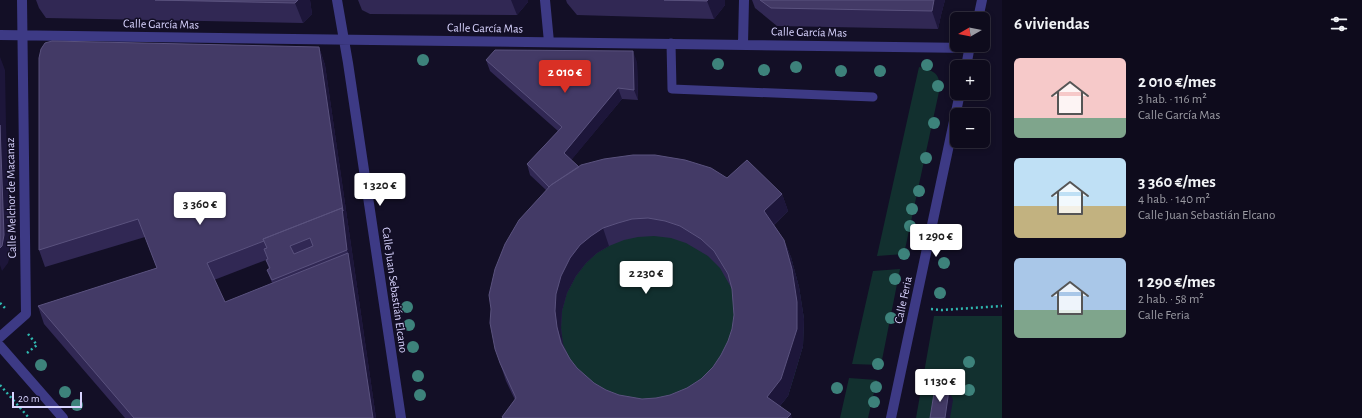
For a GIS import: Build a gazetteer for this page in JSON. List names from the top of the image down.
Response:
{
  "streets": {
    "street": [
      "Calle García Mas",
      "Calle Melchor de Macanaz",
      "Calle Juan Sebastián Elcano",
      "Calle Feria"
    ]
  },
  "crossings": [
    ["Calle García Mas", "Calle Melchor de Macanaz"],
    ["Calle García Mas", "Calle Juan Sebastián Elcano"]
  ],
  "scale_bar": "20 m",
  "north": "left",
  "page": {
    "heading": "6 viviendas",
    "map_buttons": ["+", "−"],
    "list": [
      {
        "name": "2 010 €/mes",
        "note": "3 hab. · 116 m² · Calle García Mas"
      },
      {
        "name": "3 360 €/mes",
        "note": "4 hab. · 140 m² · Calle Juan Sebastián Elcano"
      },
      {
        "name": "1 290 €/mes",
        "note": "2 hab. · 58 m² · Calle Feria"
      }
    ],
    "price": [
      "2 010 €",
      "1 320 €",
      "3 360 €",
      "1 290 €",
      "2 230 €",
      "1 130 €"
    ],
    "scale": "20 m"
  }
}
